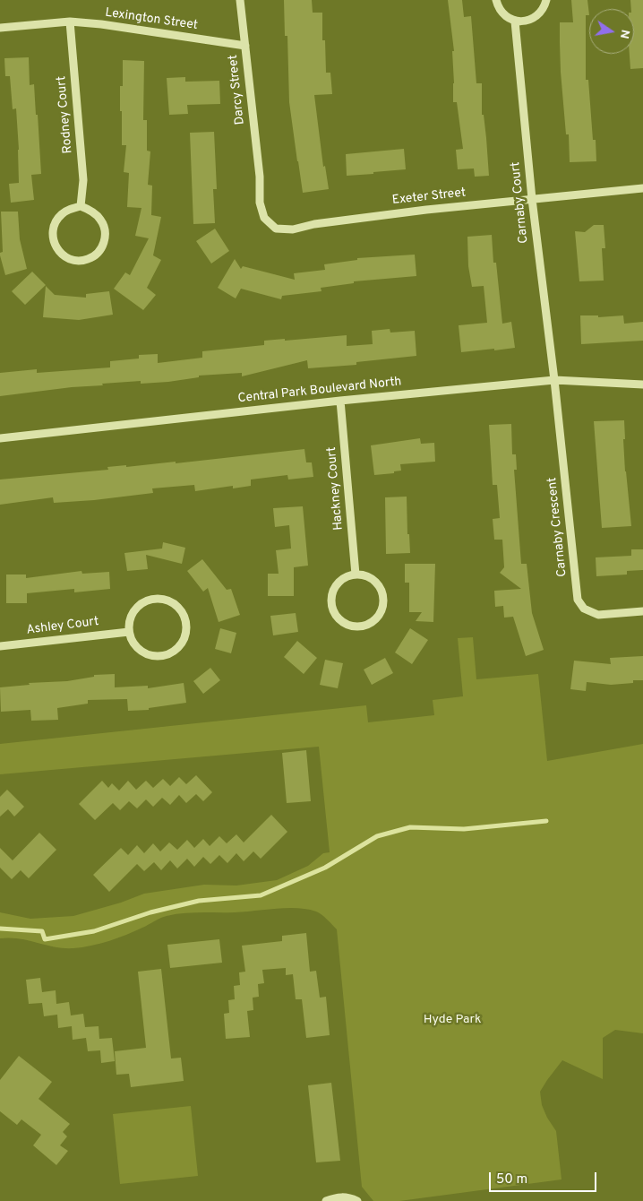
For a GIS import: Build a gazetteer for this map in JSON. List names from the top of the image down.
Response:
{
  "streets": {
    "street": [
      "Lexington Street",
      "Darcy Street",
      "Rodney Court",
      "Exeter Street",
      "Carnaby Court",
      "Central Park Boulevard North",
      "Hackney Court",
      "Carnaby Crescent",
      "Ashley Court"
    ]
  },
  "crossings": [
    ["Lexington Street", "Darcy Street"],
    ["Lexington Street", "Rodney Court"],
    ["Darcy Street", "Exeter Street"],
    ["Exeter Street", "Carnaby Court"],
    ["Carnaby Court", "Central Park Boulevard North"],
    ["Carnaby Court", "Carnaby Crescent"],
    ["Central Park Boulevard North", "Hackney Court"],
    ["Central Park Boulevard North", "Carnaby Crescent"]
  ],
  "parks": ["Hyde Park"],
  "scale_bar": "50 m",
  "north": "right"
}
